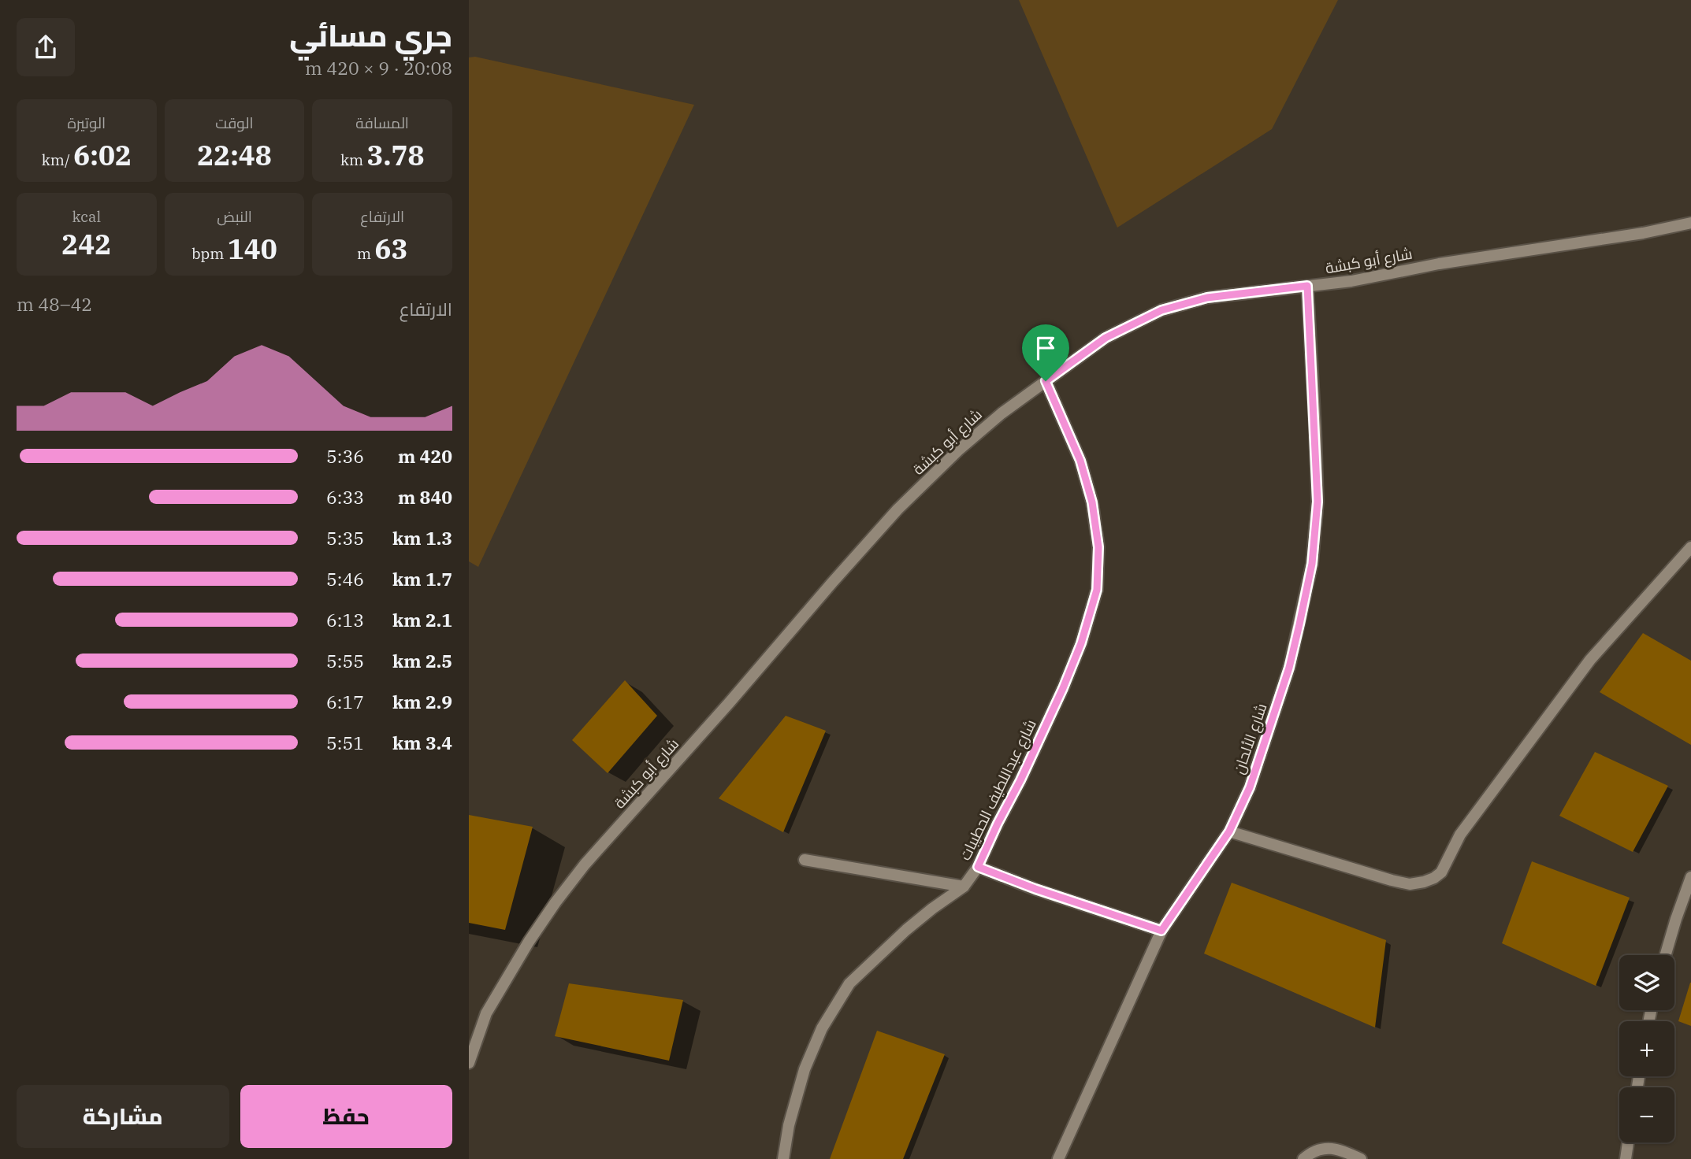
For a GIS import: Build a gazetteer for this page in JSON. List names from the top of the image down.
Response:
{
  "streets": {
    "street": ["شارع أبو كبشة", "شارع الألحان", "شارع عبداللطيف الحطيبات"]
  },
  "crossings": [
    ["شارع أبو كبشة", "شارع الألحان"],
    ["شارع أبو كبشة", "شارع عبداللطيف الحطيبات"]
  ],
  "page": {
    "heading": ["جري مسائي", "20:08 · 9 × 420 m"],
    "stats": [
      ["المسافة", "3.78 km"],
      ["الوقت", "22:48"],
      ["الوتيرة", "6:02 /km"],
      ["الارتفاع", "63 m"],
      ["النبض", "140 bpm"],
      ["kcal", "242"]
    ],
    "chart": ["الارتفاع", "42–48 m"],
    "list": [
      {
        "name": "420 m",
        "note": "5:36"
      },
      {
        "name": "840 m",
        "note": "6:33"
      },
      {
        "name": "1.3 km",
        "note": "5:35"
      },
      {
        "name": "1.7 km",
        "note": "5:46"
      },
      {
        "name": "2.1 km",
        "note": "6:13"
      },
      {
        "name": "2.5 km",
        "note": "5:55"
      },
      {
        "name": "2.9 km",
        "note": "6:17"
      },
      {
        "name": "3.4 km",
        "note": "5:51"
      }
    ],
    "map_buttons": ["+", "−"],
    "buttons": ["حفظ", "مشاركة"]
  }
}
